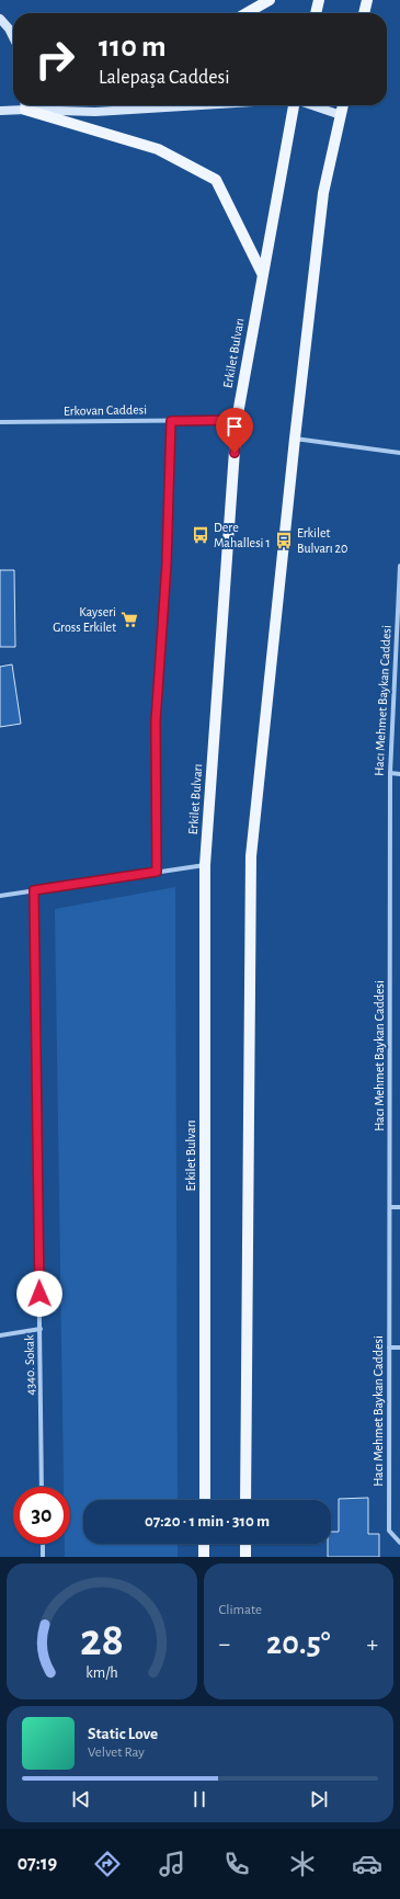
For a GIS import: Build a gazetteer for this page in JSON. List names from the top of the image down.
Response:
{
  "streets": {
    "main road": ["Erkilet Bulvarı"],
    "street": ["Erkovan Caddesi", "Hacı Mehmet Baykan Caddesi", "4340. Sokak"]
  },
  "crossings": [
    ["Erkilet Bulvarı", "Erkovan Caddesi"]
  ],
  "places": {
    "bus stop": ["Dere Mahallesi 1", "Erkilet Bulvarı 20"],
    "supermarket": ["Kayseri Gross Erkilet"]
  },
  "page": {
    "turn": ["110 m", "Lalepaşa Caddesi"],
    "limit": "30",
    "trip": "07:20 · 1 min · 310 m",
    "tile": "Climate",
    "heat": ["−", "20.5°", "+"],
    "song": ["Static Love", "Velvet Ray"],
    "tabs": "07:19",
    "gauge": ["28", "km/h"]
  }
}
